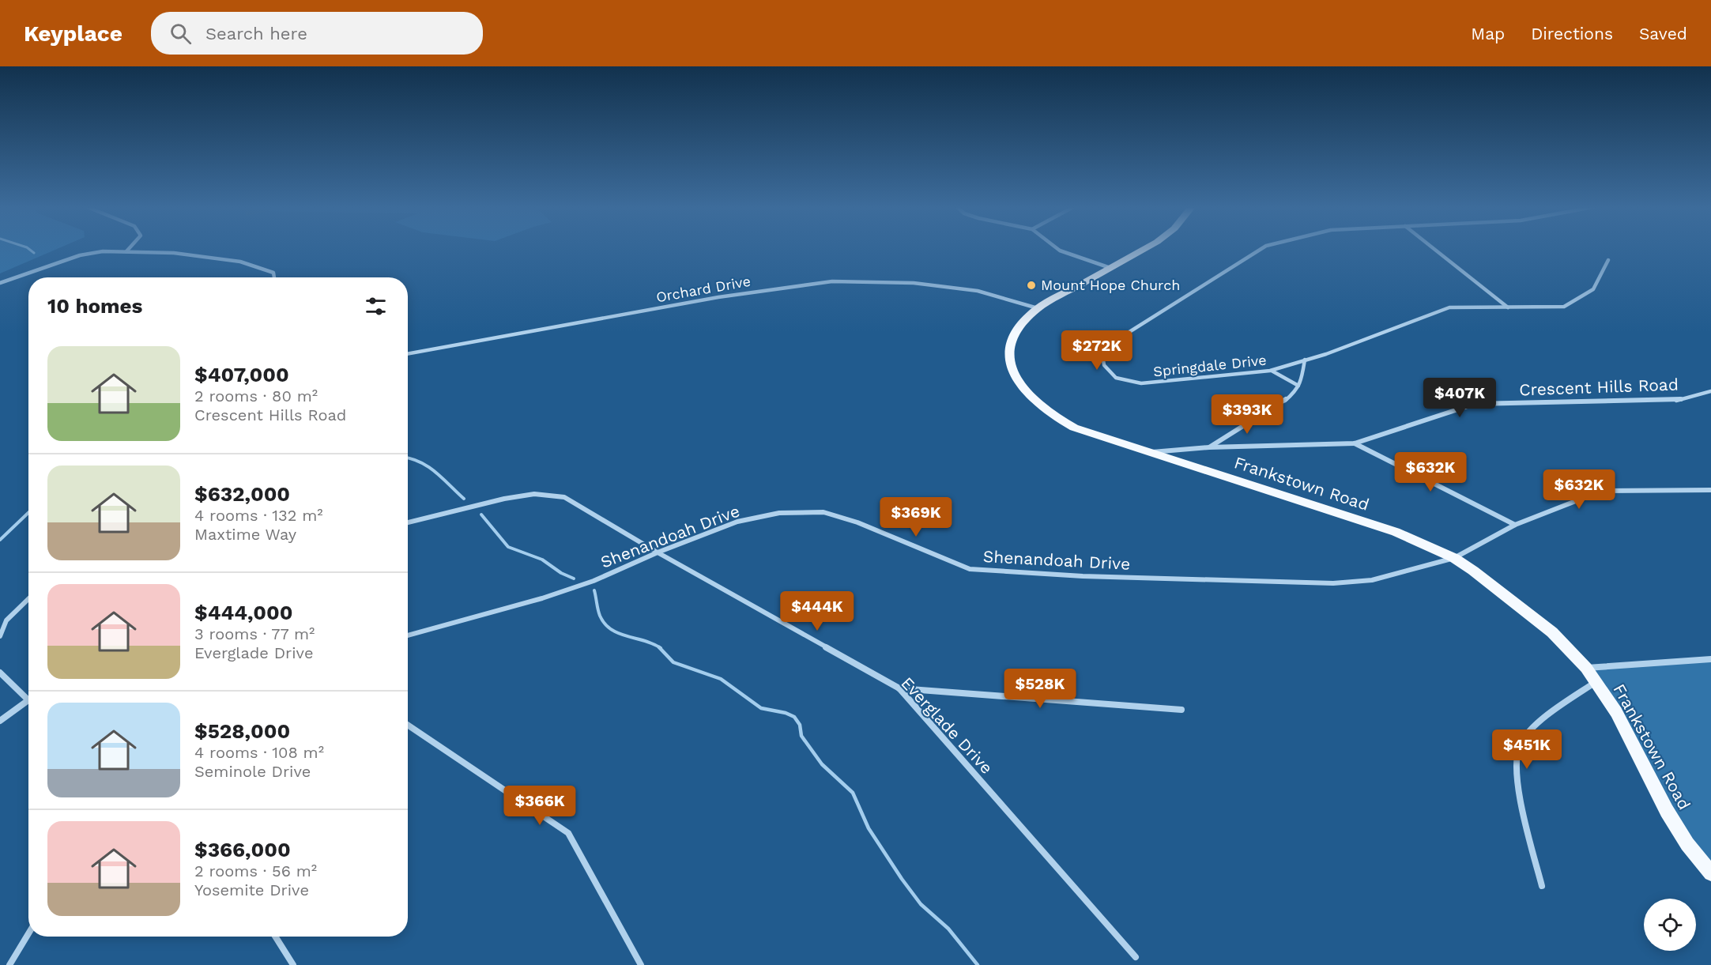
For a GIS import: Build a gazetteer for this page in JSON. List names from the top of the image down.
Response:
{
  "streets": {
    "main road": ["Frankstown Road"],
    "street": [
      "Orchard Drive",
      "Springdale Drive",
      "Crescent Hills Road",
      "Shenandoah Drive",
      "Everglade Drive"
    ]
  },
  "crossings": [
    ["Orchard Drive", "Frankstown Road"],
    ["Crescent Hills Road", "Frankstown Road"],
    ["Frankstown Road", "Shenandoah Drive"],
    ["Shenandoah Drive", "Everglade Drive"]
  ],
  "places": ["Mount Hope Church"],
  "page": {
    "header": "Keyplace",
    "search": "Search here",
    "nav": ["Map", "Directions", "Saved"],
    "heading": "10 homes",
    "price": [
      "$272K",
      "$407K",
      "$393K",
      "$632K",
      "$632K",
      "$369K",
      "$444K",
      "$528K",
      "$451K",
      "$366K"
    ],
    "list": [
      {
        "name": "$407,000",
        "note": "2 rooms · 80 m² · Crescent Hills Road"
      },
      {
        "name": "$632,000",
        "note": "4 rooms · 132 m² · Maxtime Way"
      },
      {
        "name": "$444,000",
        "note": "3 rooms · 77 m² · Everglade Drive"
      },
      {
        "name": "$528,000",
        "note": "4 rooms · 108 m² · Seminole Drive"
      },
      {
        "name": "$366,000",
        "note": "2 rooms · 56 m² · Yosemite Drive"
      }
    ]
  }
}
